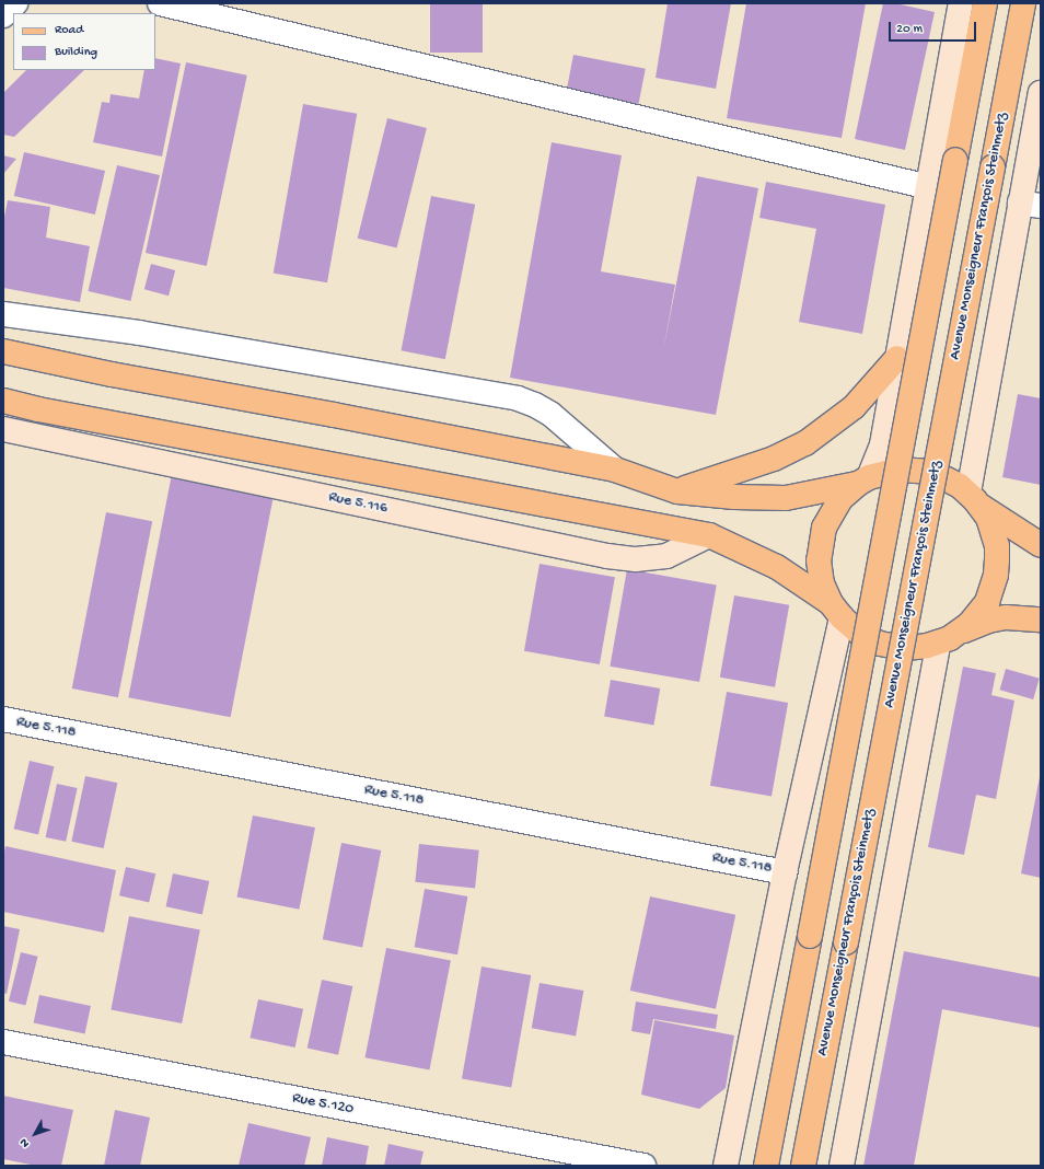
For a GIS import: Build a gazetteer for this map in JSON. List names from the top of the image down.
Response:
{
  "streets": {
    "main road": ["Avenue Monseigneur François Steinmetz", "Rue 5.116"],
    "street": ["Rue 5.118", "Rue 5.120"]
  },
  "legend": ["Road", "Building"],
  "scale_bar": "20 m",
  "north": "bottom left"
}
